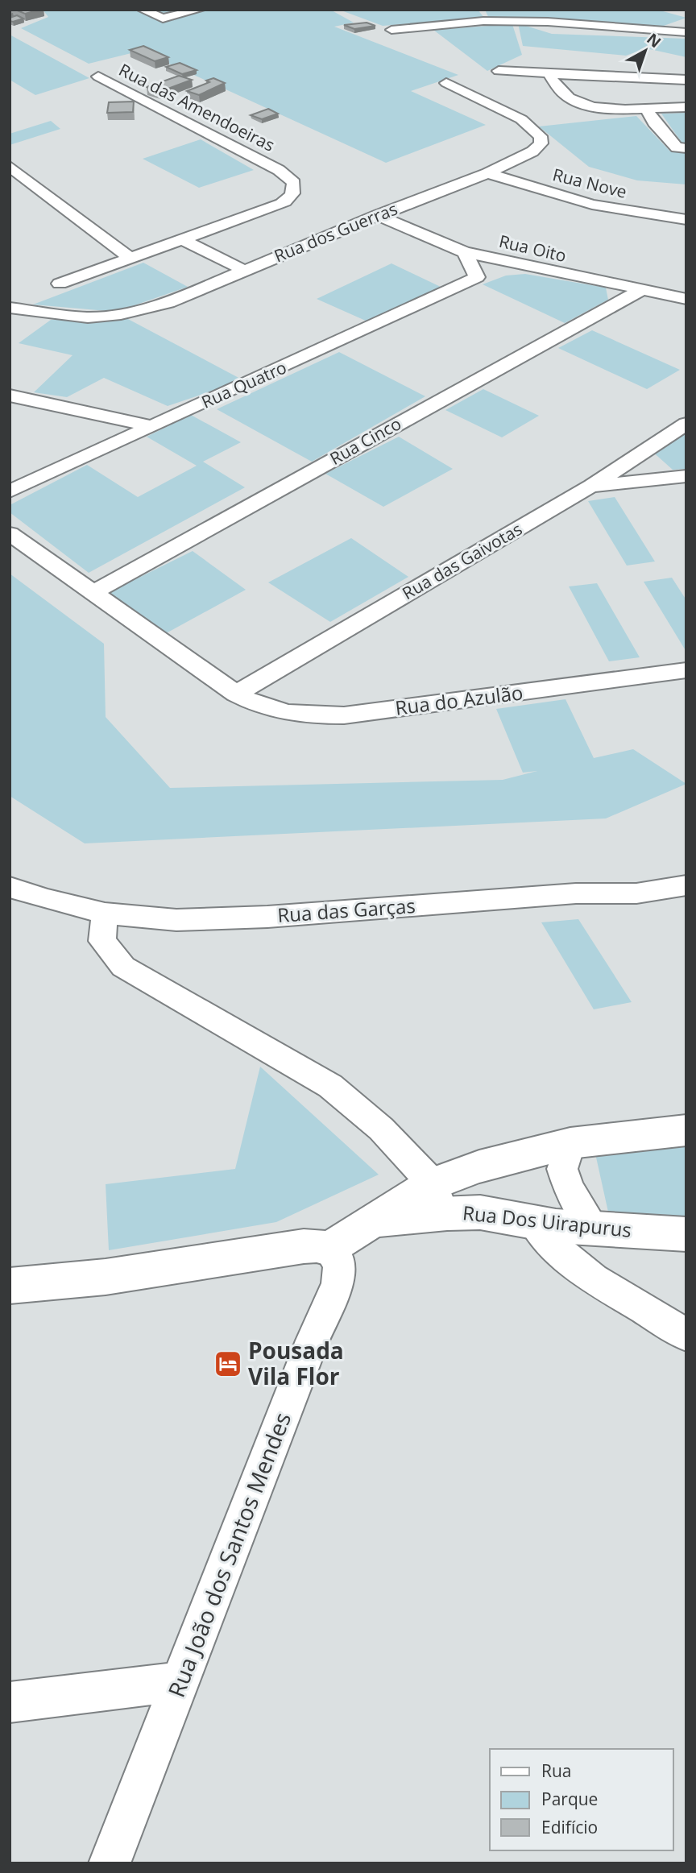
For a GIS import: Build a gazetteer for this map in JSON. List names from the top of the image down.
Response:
{
  "streets": {
    "main road": ["Rua Dos Uirapurus"],
    "street": [
      "Rua das Amendoeiras",
      "Rua Nove",
      "Rua dos Guerras",
      "Rua Oito",
      "Rua Quatro",
      "Rua Cinco",
      "Rua das Gaivotas",
      "Rua do Azulão",
      "Rua das Garças",
      "Rua João dos Santos Mendes"
    ]
  },
  "crossings": [
    ["Rua Nove", "Rua dos Guerras"],
    ["Rua dos Guerras", "Rua Oito"],
    ["Rua Oito", "Rua Quatro"],
    ["Rua Oito", "Rua Cinco"],
    ["Rua Cinco", "Rua do Azulão"],
    ["Rua das Gaivotas", "Rua do Azulão"],
    ["Rua Dos Uirapurus", "Rua João dos Santos Mendes"]
  ],
  "places": {
    "hotel": ["Pousada Vila Flor"]
  },
  "legend": ["Rua", "Parque", "Edifício"],
  "north": "top right"
}
